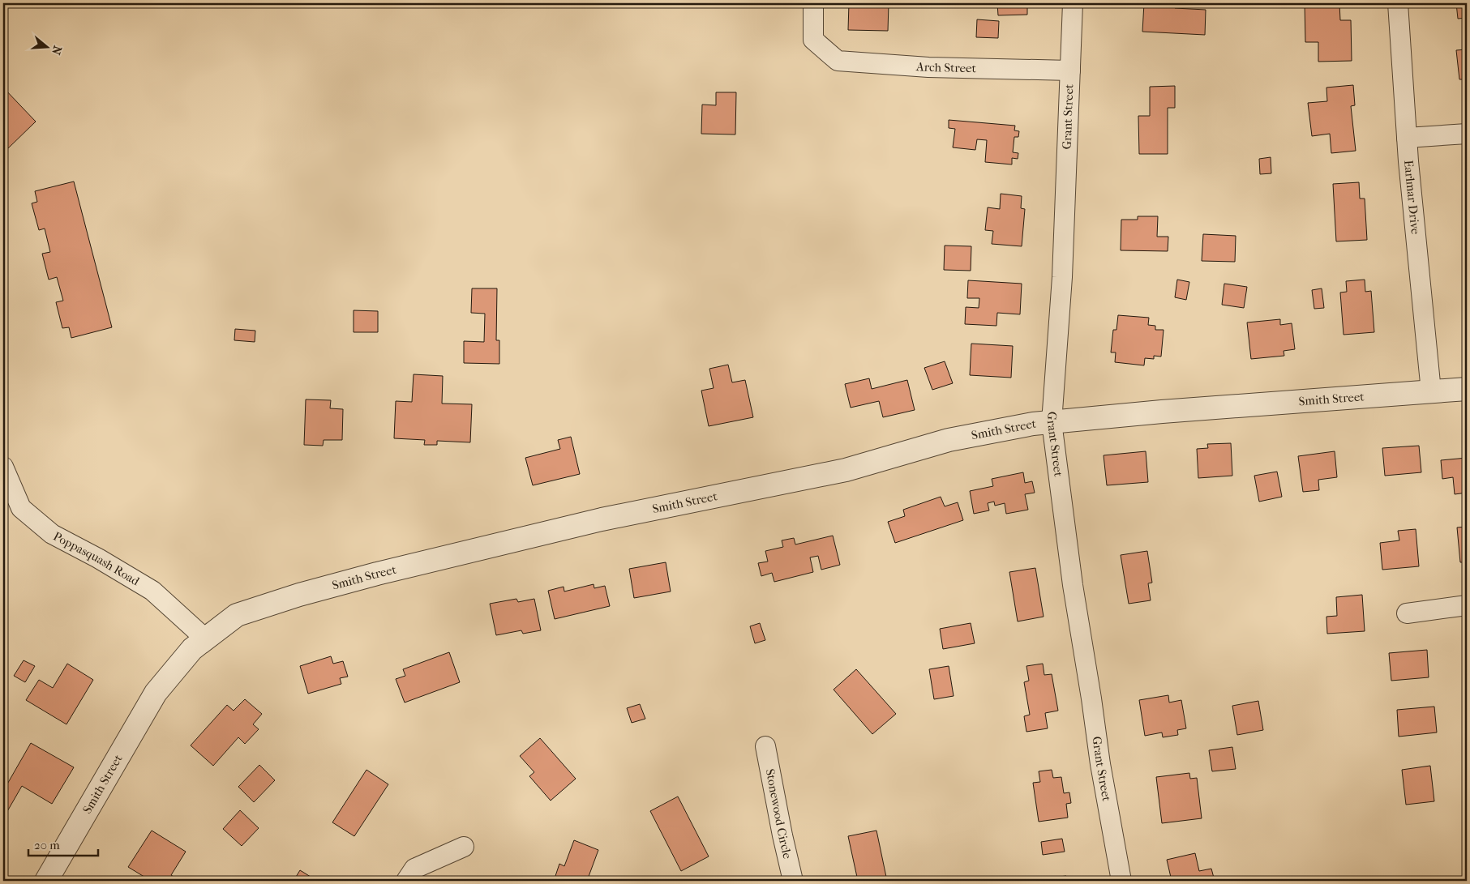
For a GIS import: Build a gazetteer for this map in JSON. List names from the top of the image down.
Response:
{
  "streets": {
    "street": [
      "Arch Street",
      "Grant Street",
      "Earlmar Drive",
      "Smith Street",
      "Poppasquash Road",
      "Stonewood Circle"
    ]
  },
  "crossings": [
    ["Arch Street", "Grant Street"],
    ["Grant Street", "Smith Street"],
    ["Earlmar Drive", "Smith Street"],
    ["Smith Street", "Poppasquash Road"]
  ],
  "scale_bar": "20 m",
  "north": "right"
}
